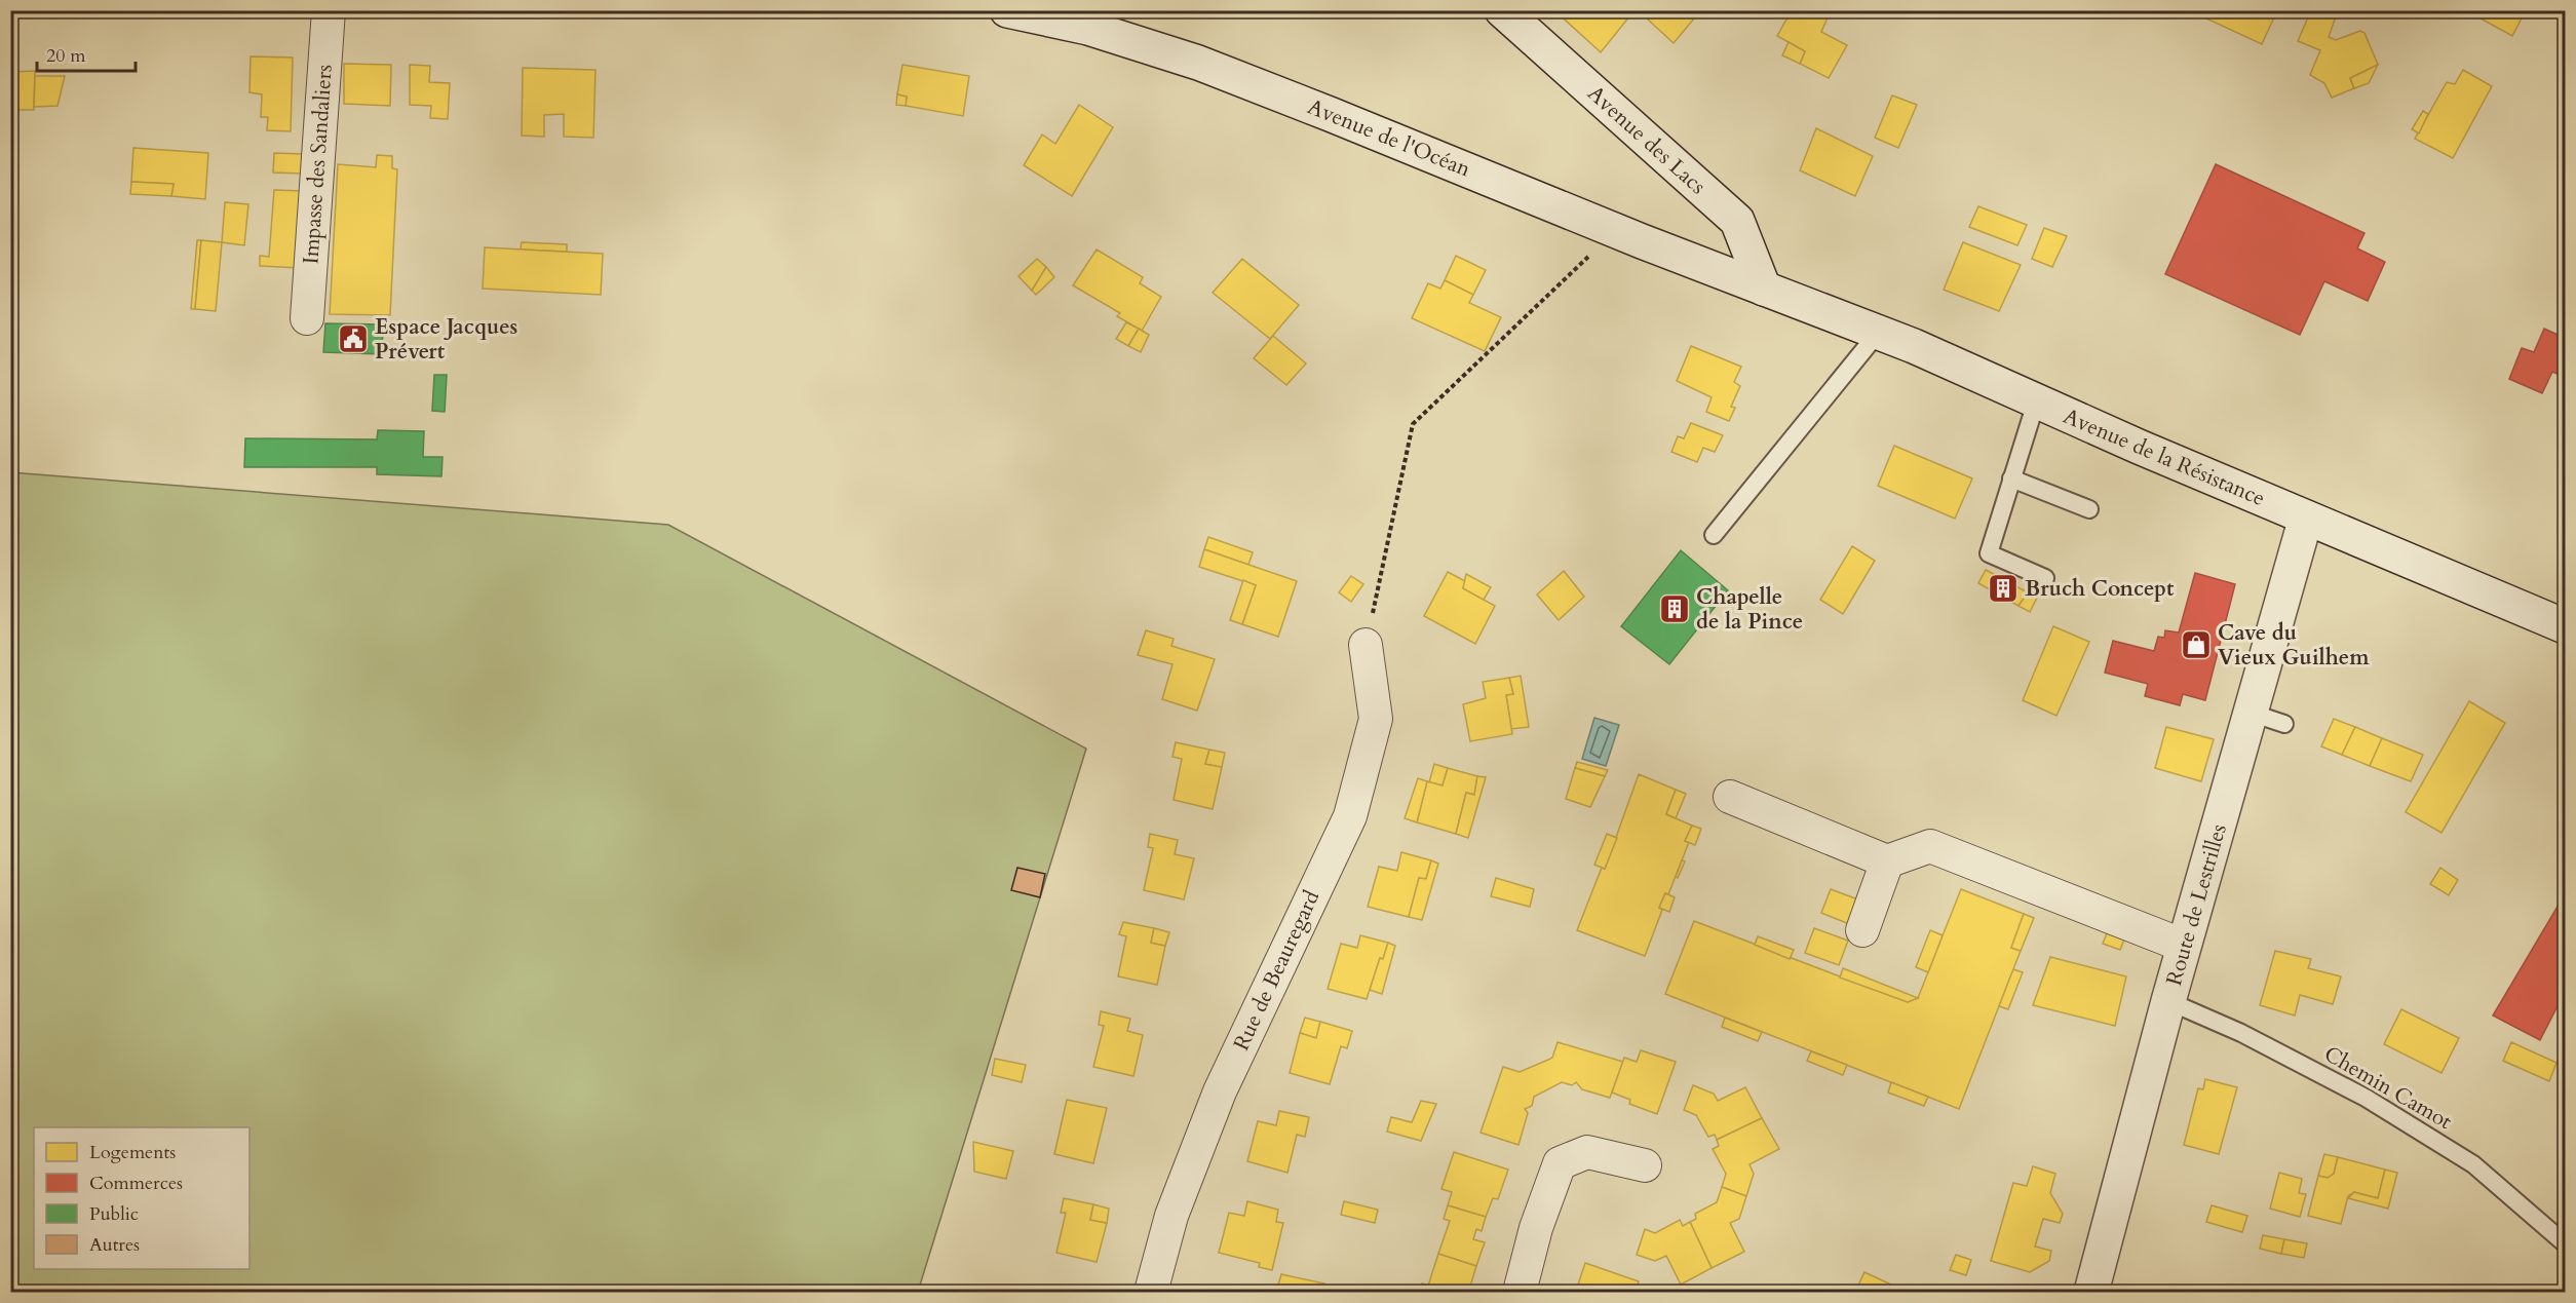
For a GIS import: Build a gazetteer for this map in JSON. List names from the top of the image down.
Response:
{
  "streets": {
    "main road": [
      "Avenue de l'Océan",
      "Avenue des Lacs",
      "Avenue de la Résistance",
      "Route de Lestrilles"
    ],
    "street": ["Impasse des Sandaliers", "Rue de Beauregard"],
    "lane": ["Chemin Camot"]
  },
  "crossings": [
    ["Avenue de l'Océan", "Avenue des Lacs"],
    ["Avenue de l'Océan", "Avenue de la Résistance"],
    ["Avenue des Lacs", "Avenue de la Résistance"],
    ["Avenue de la Résistance", "Route de Lestrilles"],
    ["Route de Lestrilles", "Chemin Camot"]
  ],
  "places": {
    "public building": ["Espace Jacques Prévert"],
    "building": ["Bruch Concept", "Chapelle de la Pince"],
    "shop": ["Cave du Vieux Guilhem"]
  },
  "legend": [
    "Logements",
    "Commerces",
    "Public",
    "Autres"
  ],
  "scale_bar": "20 m"
}
